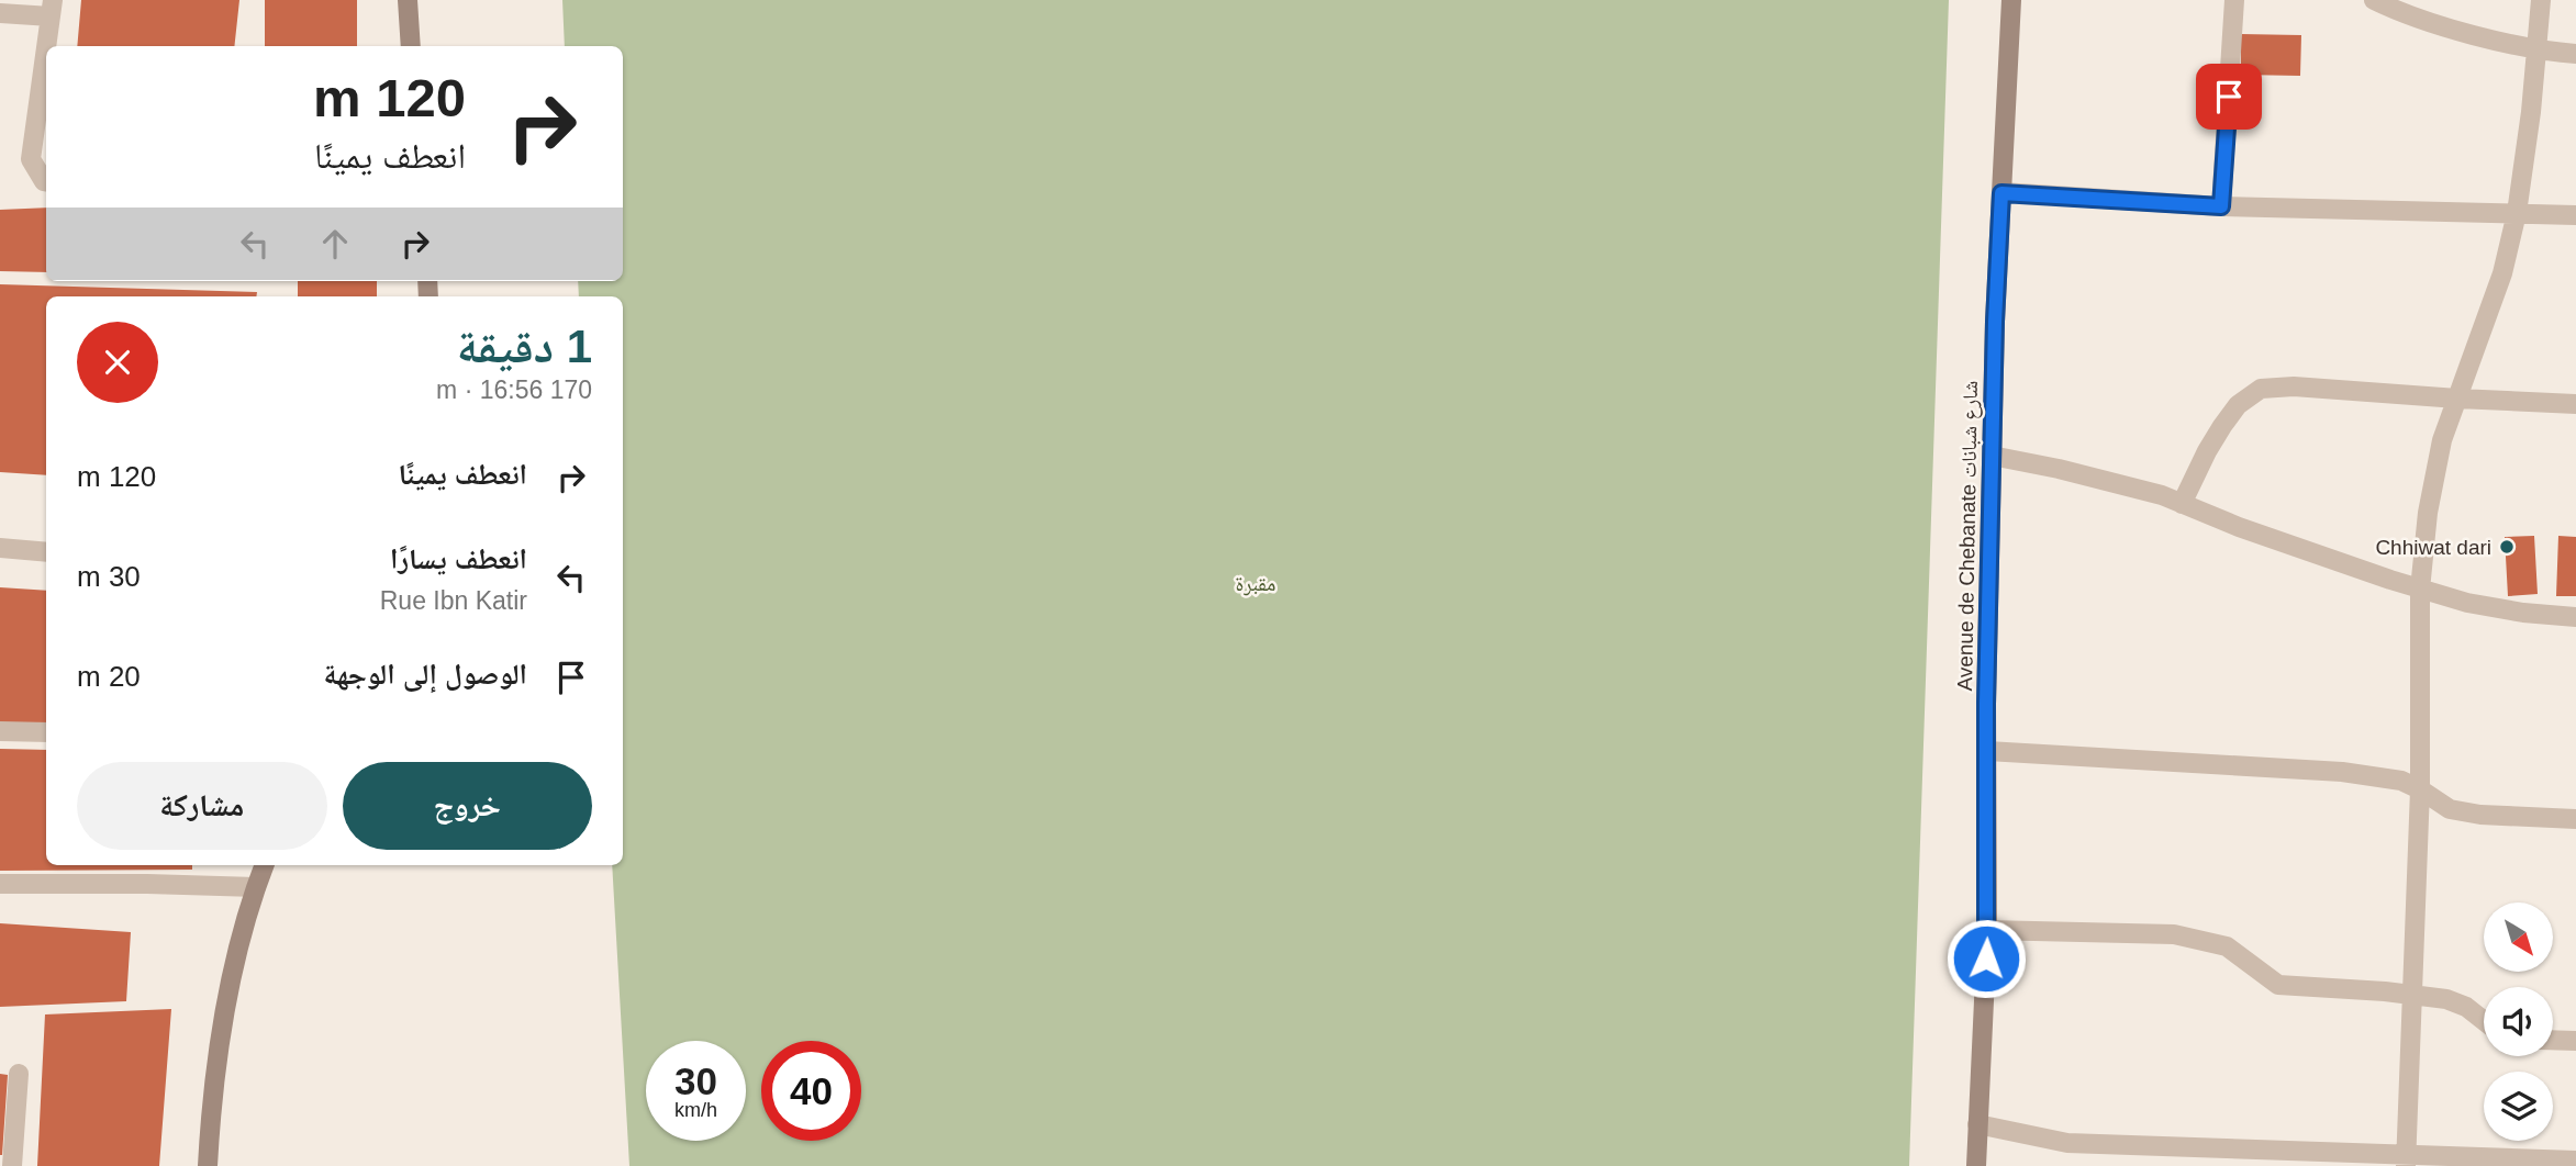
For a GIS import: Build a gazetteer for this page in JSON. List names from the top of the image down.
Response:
{
  "streets": {
    "street": ["Avenue de Chebanate شارع شبانات"]
  },
  "parks": ["مقبرة"],
  "places": ["Chhiwat dari"],
  "north": "bottom right",
  "page": {
    "turn": ["120 m", "انعطف يمينًا"],
    "heading": ["1 دقيقة", "170 m · 16:56"],
    "list": [
      {
        "name": "انعطف يمينًا",
        "value": "120 m"
      },
      {
        "name": "انعطف يسارًا",
        "note": "Rue Ibn Katir",
        "value": "30 m"
      },
      {
        "name": "الوصول إلى الوجهة",
        "value": "20 m"
      }
    ],
    "buttons": ["خروج", "مشاركة"],
    "speed": "30 km/h",
    "limit": "40"
  }
}
